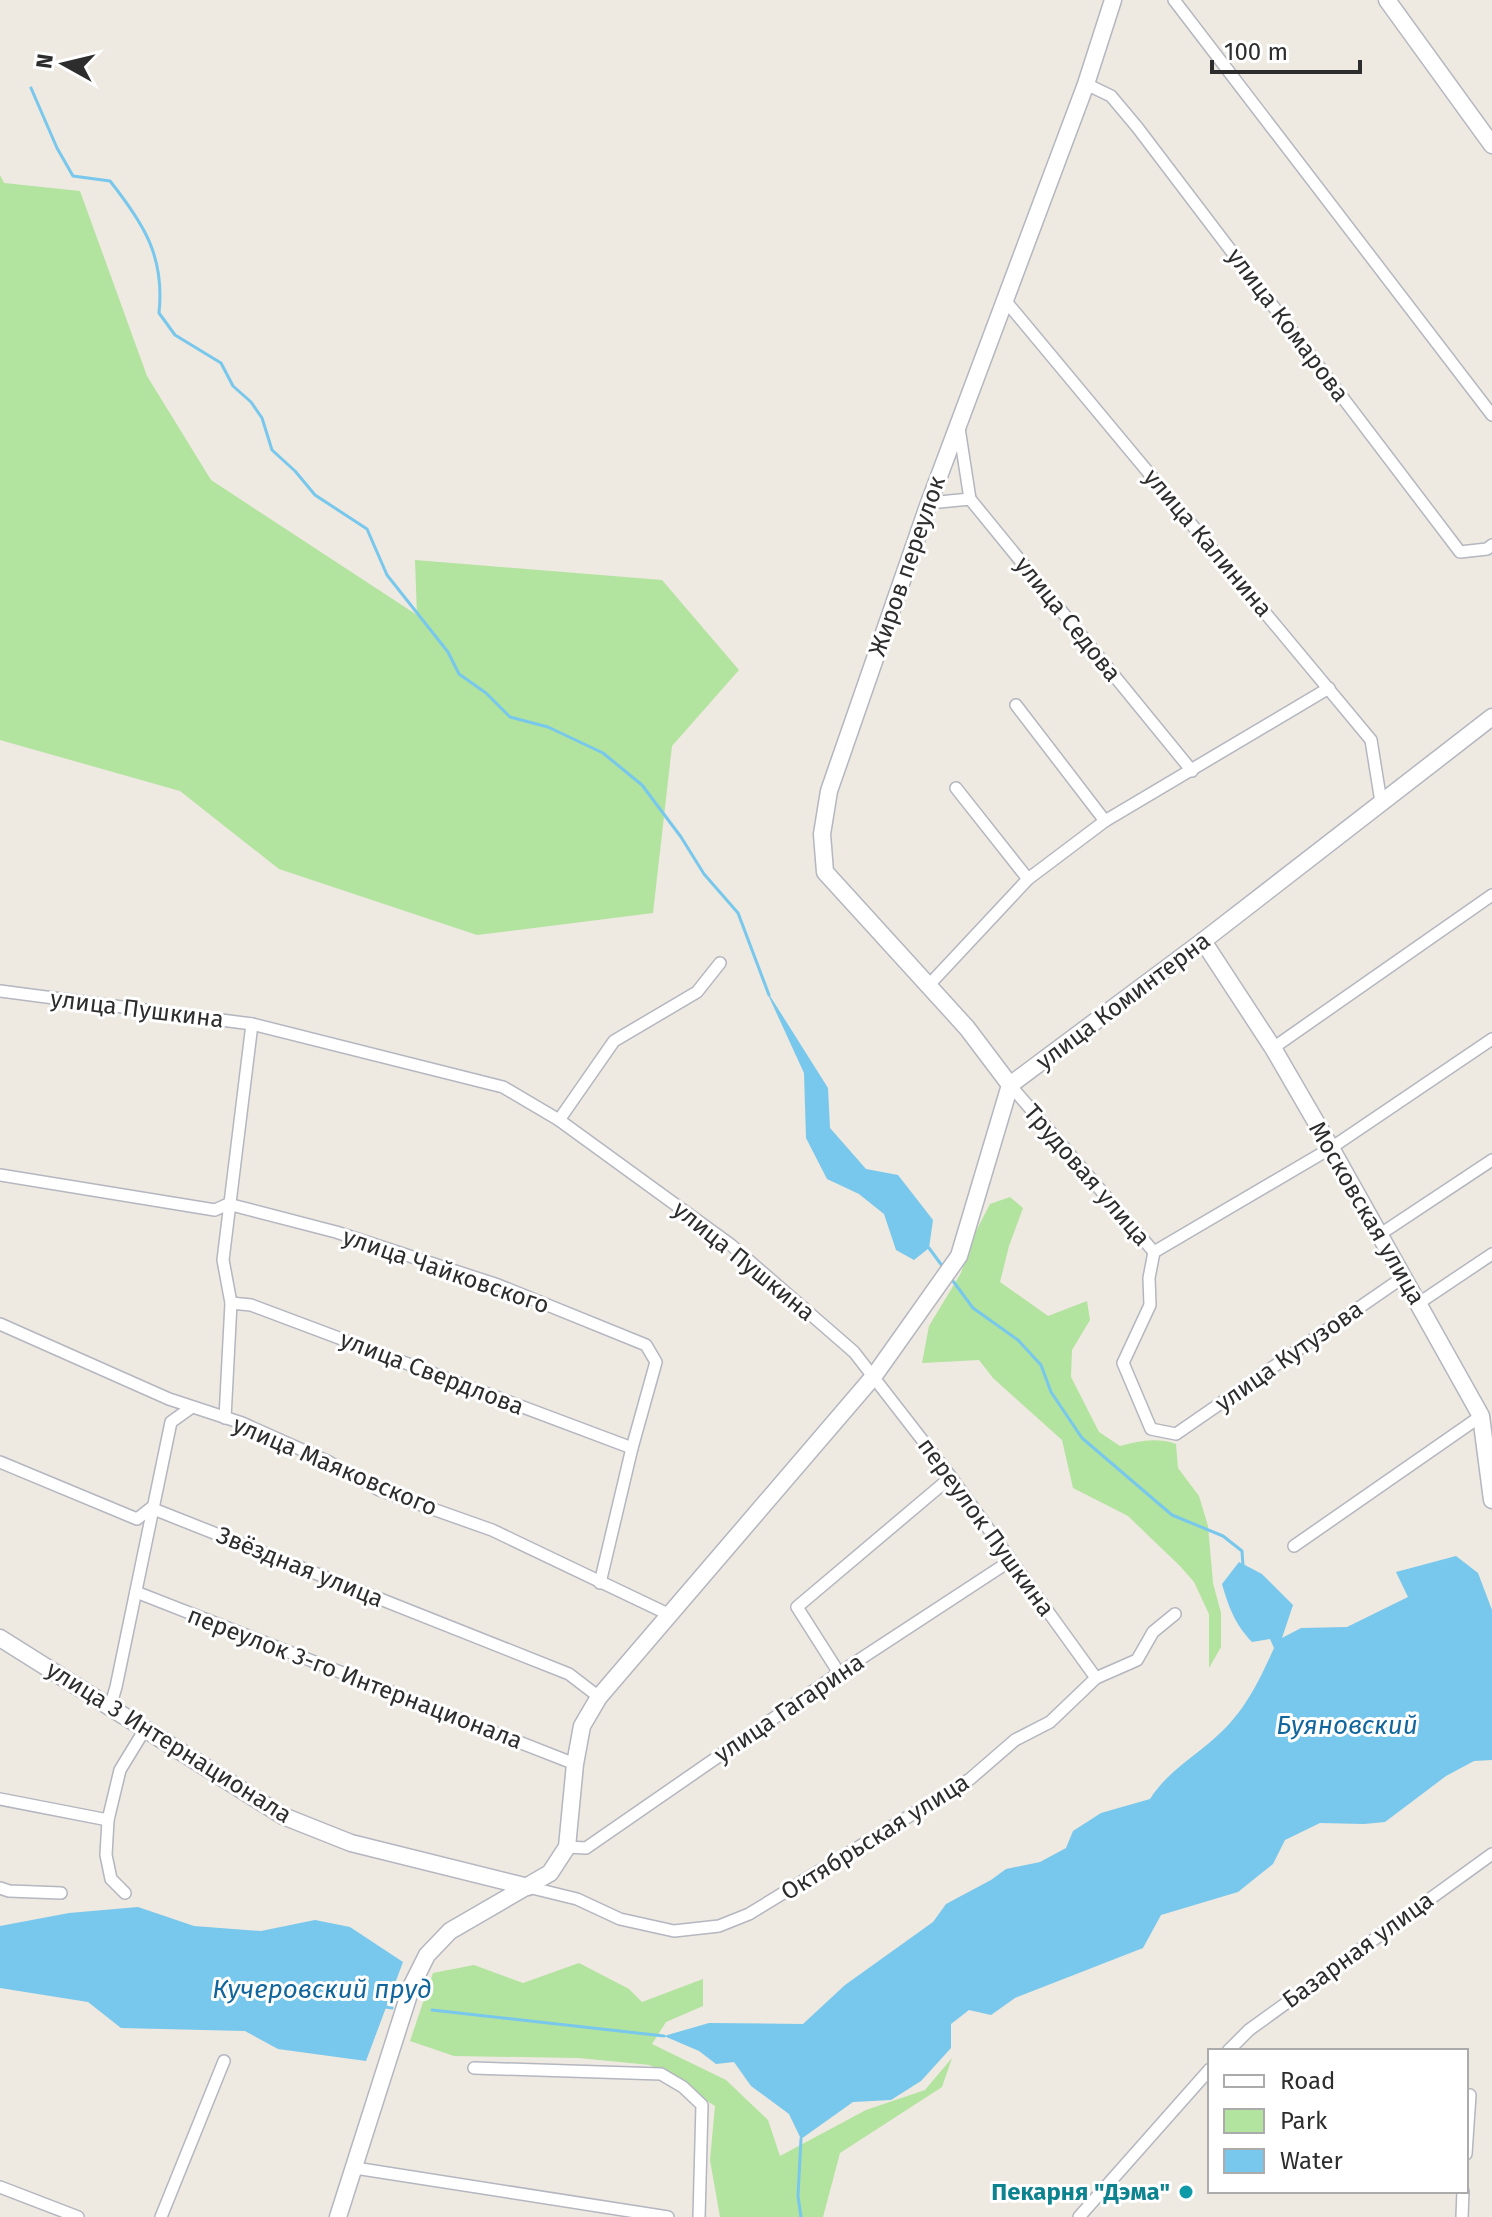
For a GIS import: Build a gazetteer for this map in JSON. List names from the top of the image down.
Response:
{
  "streets": {
    "street": [
      "улица Комарова",
      "улица Калинина",
      "Жиров переулок",
      "улица Седова",
      "улица Коминтерна",
      "улица Пушкина",
      "Трудовая улица",
      "Московская улица",
      "улица Чайковского",
      "улица Кутузова",
      "улица Свердлова",
      "улица Маяковского",
      "переулок Пушкина",
      "Звёздная улица",
      "переулок 3-го Интернационала",
      "улица Гагарина",
      "улица 3 Интернационала",
      "Октябрьская улица",
      "Базарная улица"
    ]
  },
  "crossings": [
    ["улица Комарова", "Жиров переулок"],
    ["улица Калинина", "Жиров переулок"],
    ["улица Калинина", "улица Коминтерна"],
    ["Жиров переулок", "улица Коминтерна"],
    ["Жиров переулок", "Трудовая улица"],
    ["улица Коминтерна", "улица Пушкина"],
    ["улица Коминтерна", "Трудовая улица"],
    ["улица Коминтерна", "Московская улица"],
    ["улица Коминтерна", "переулок Пушкина"],
    ["улица Пушкина", "переулок Пушкина"],
    ["Трудовая улица", "Московская улица"],
    ["Трудовая улица", "улица Кутузова"],
    ["Московская улица", "улица Кутузова"],
    ["улица Чайковского", "улица Свердлова"],
    ["улица Чайковского", "улица Маяковского"],
    ["переулок Пушкина", "улица Гагарина"],
    ["переулок Пушкина", "Октябрьская улица"],
    ["улица 3 Интернационала", "Октябрьская улица"]
  ],
  "water": ["Буяновский", "Кучеровский пруд"],
  "places": ["Пекарня \"Дэма\""],
  "legend": ["Road", "Park", "Water"],
  "scale_bar": "100 m",
  "north": "left"
}
